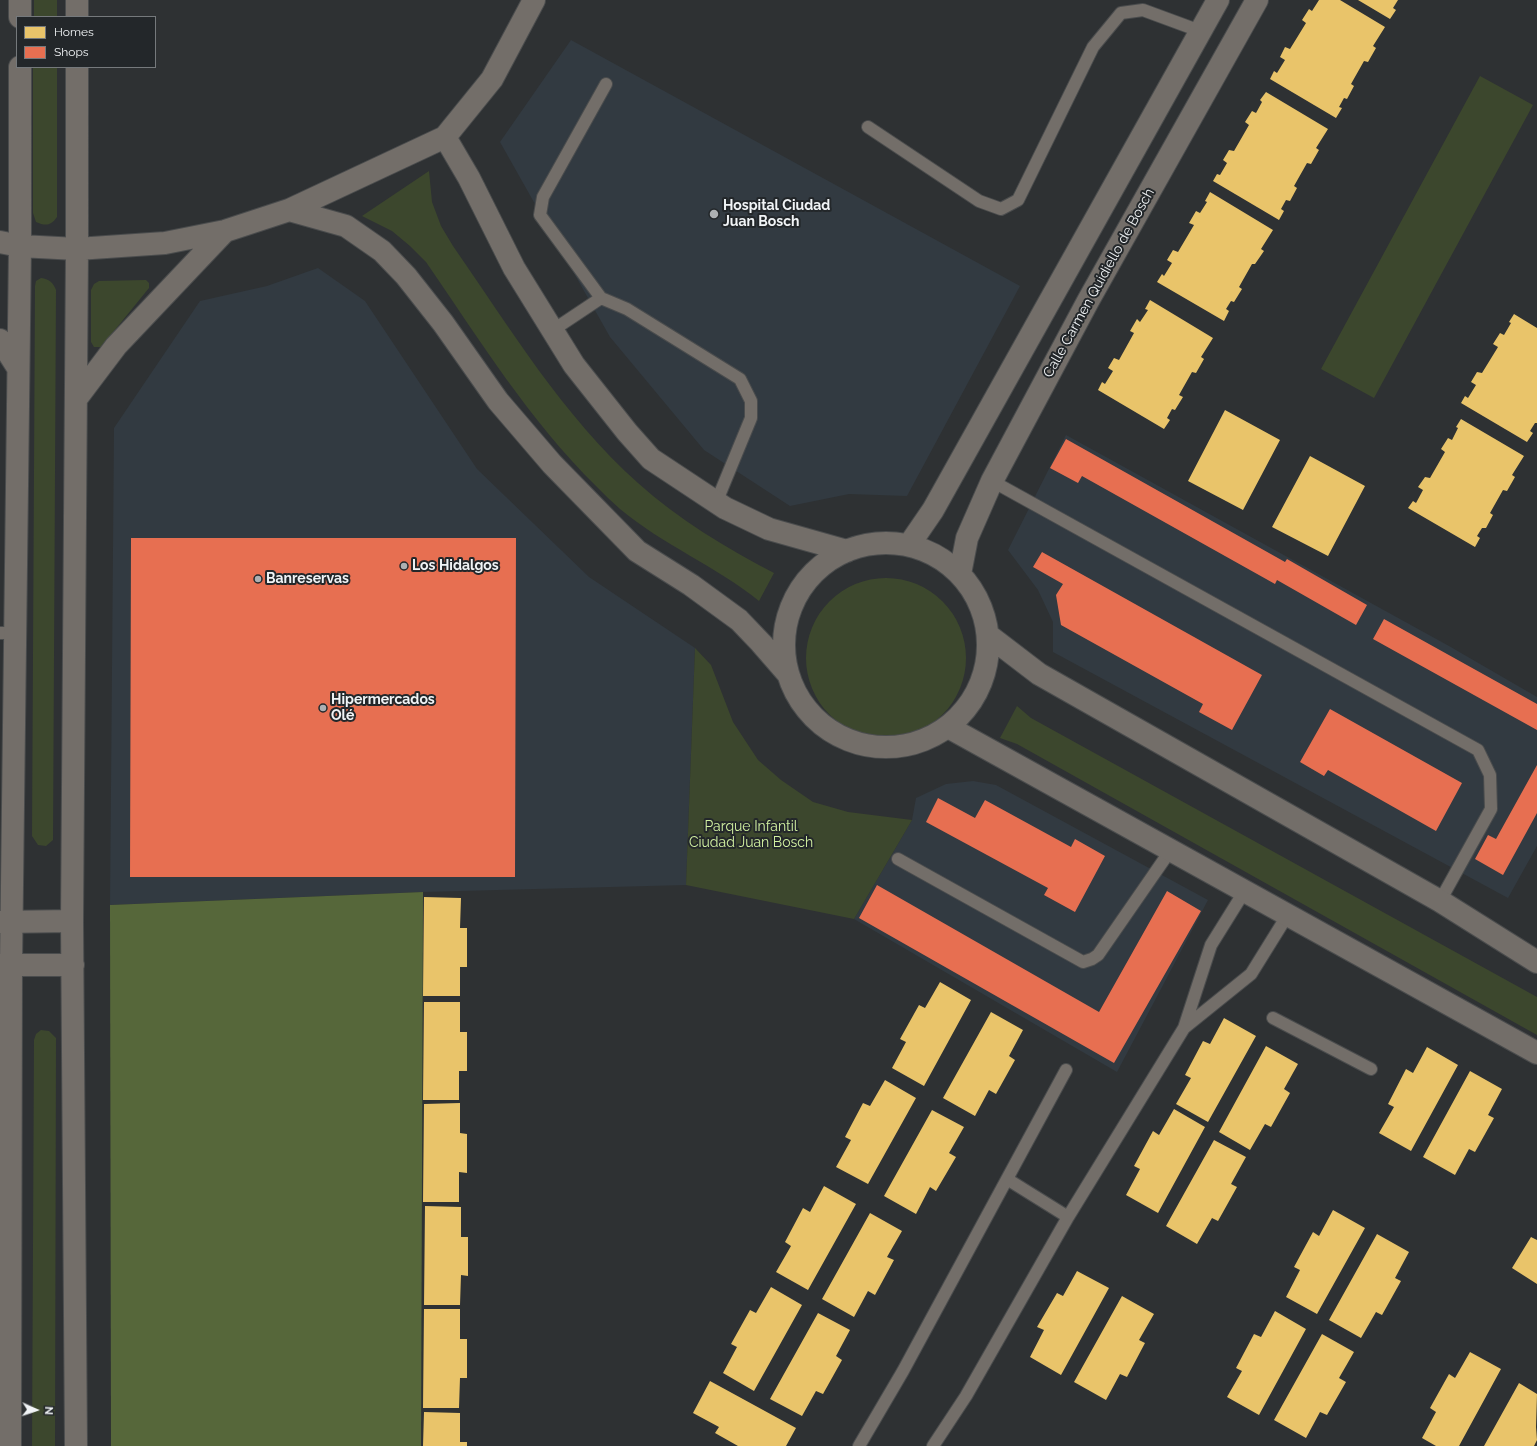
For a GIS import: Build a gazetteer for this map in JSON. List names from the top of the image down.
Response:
{
  "streets": {
    "street": ["Calle Carmen Quidiello de Bosch"]
  },
  "parks": ["Parque Infantil Ciudad Juan Bosch"],
  "places": [
    "Hospital Ciudad Juan Bosch",
    "Los Hidalgos",
    "Banreservas",
    "Hipermercados Olé"
  ],
  "legend": ["Homes", "Shops"],
  "north": "right"
}
